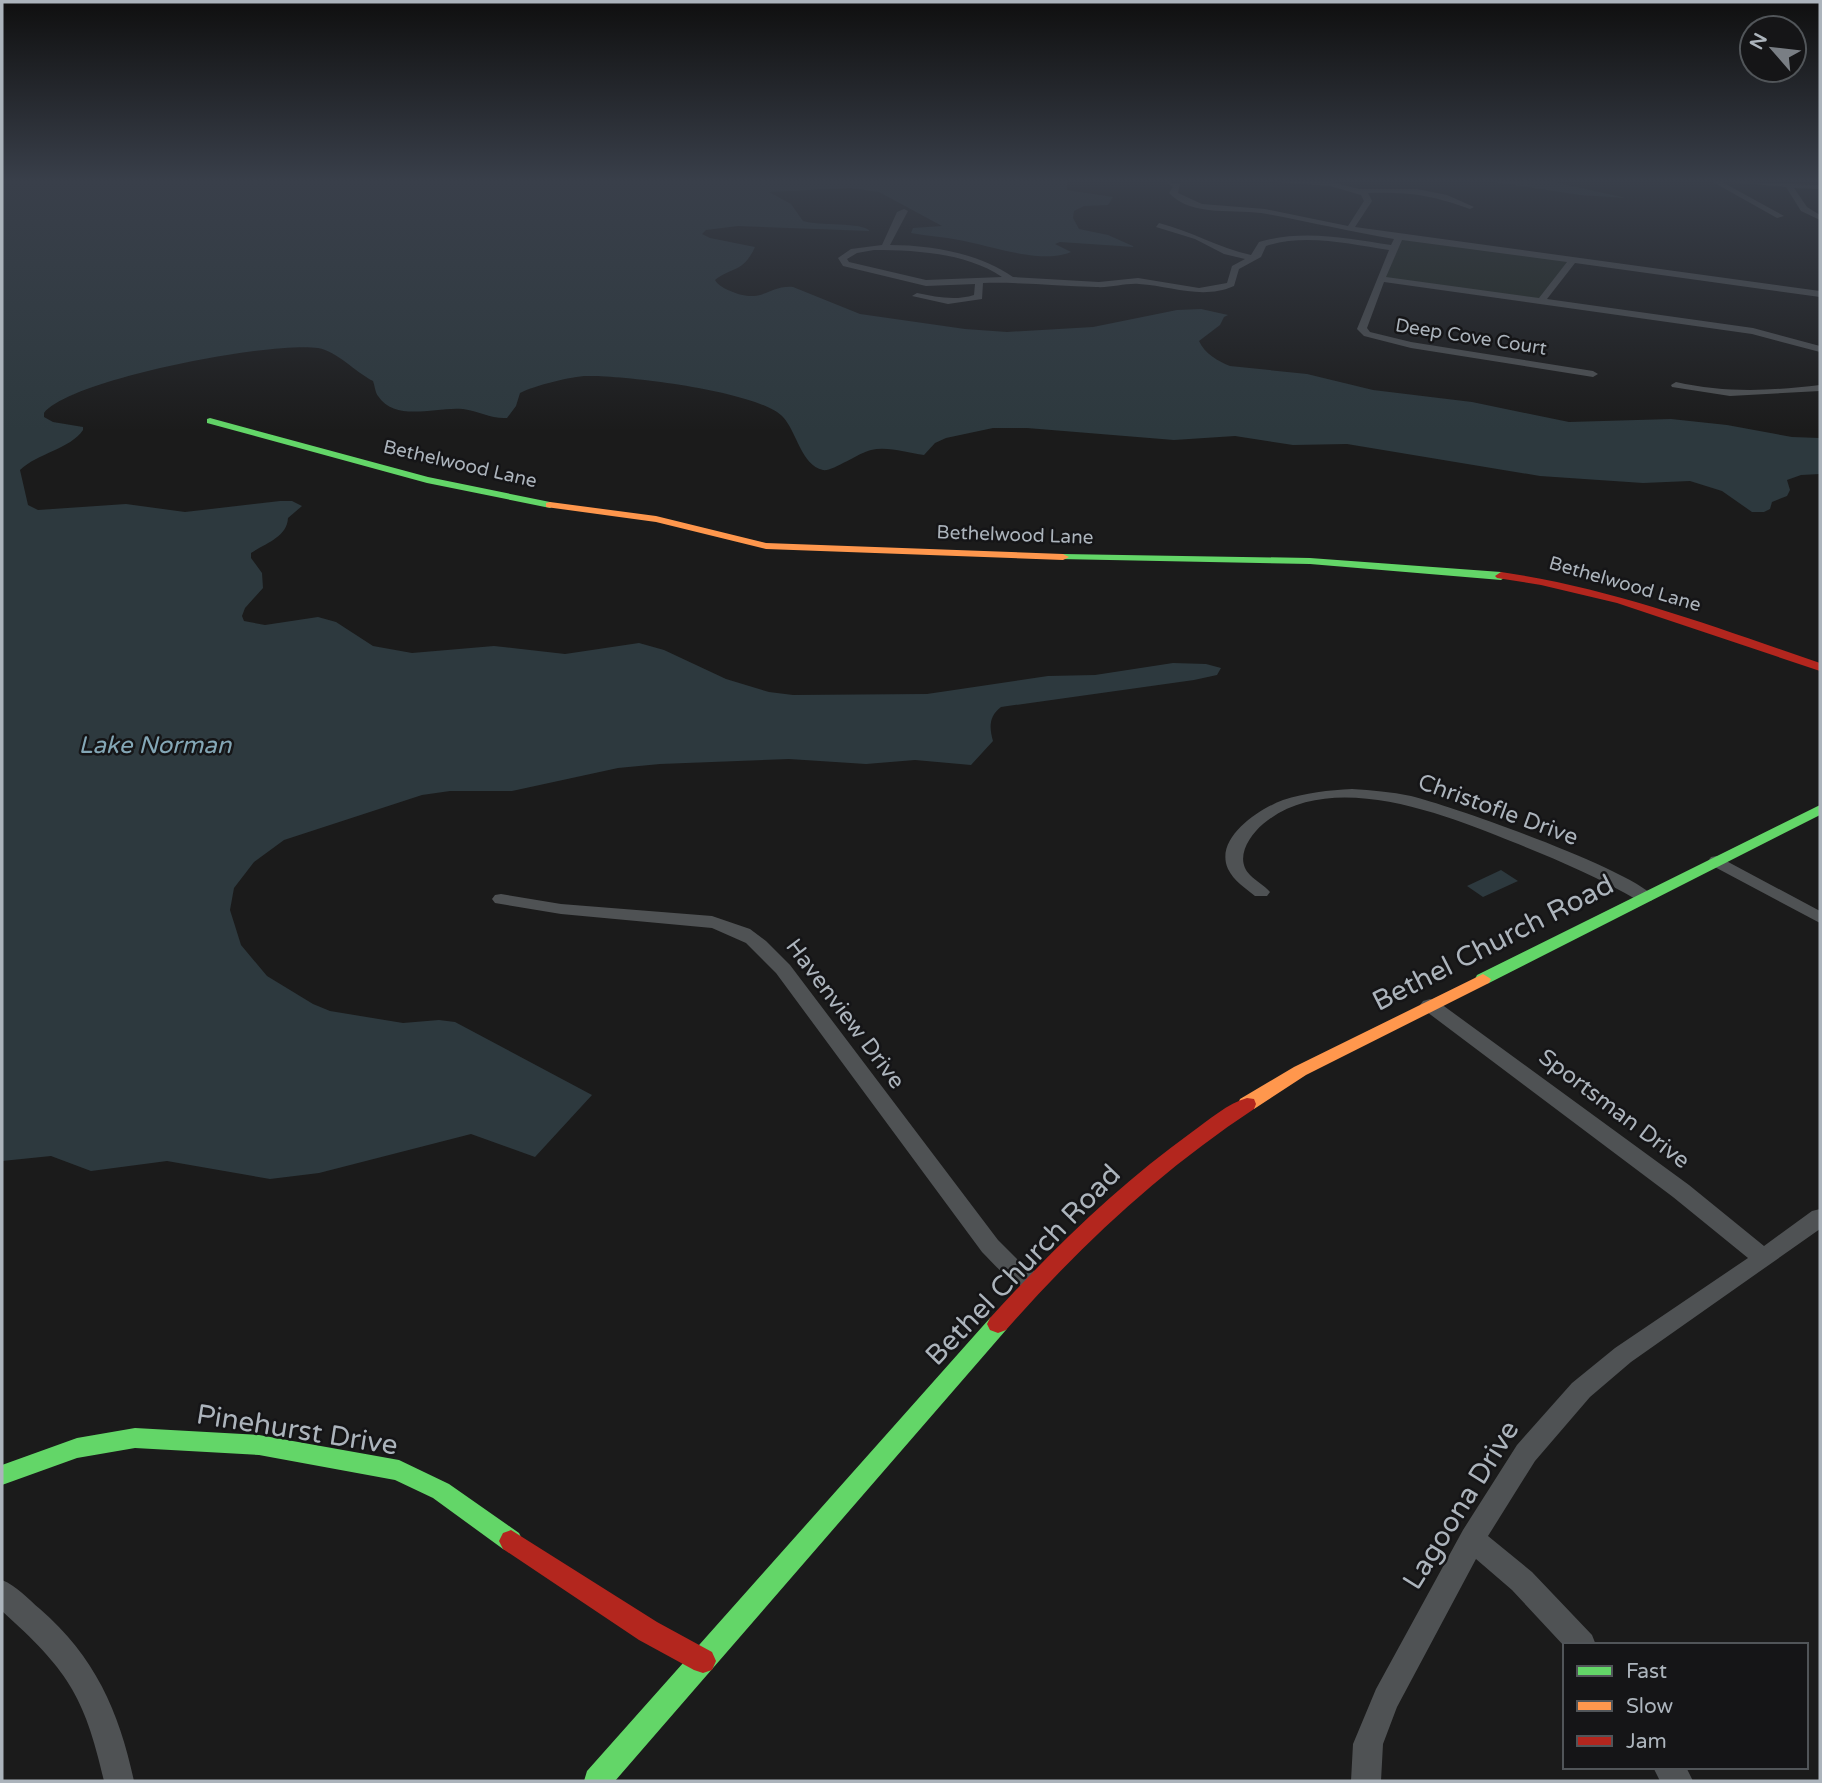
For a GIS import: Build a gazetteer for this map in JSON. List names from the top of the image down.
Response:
{
  "streets": {
    "street": [
      "Deep Cove Court",
      "Bethelwood Lane",
      "Christofle Drive",
      "Bethel Church Road",
      "Havenview Drive",
      "Sportsman Drive",
      "Pinehurst Drive",
      "Lagoona Drive"
    ]
  },
  "crossings": [
    ["Christofle Drive", "Bethel Church Road"],
    ["Bethel Church Road", "Havenview Drive"],
    ["Bethel Church Road", "Sportsman Drive"],
    ["Bethel Church Road", "Pinehurst Drive"],
    ["Sportsman Drive", "Lagoona Drive"]
  ],
  "water": ["Lake Norman"],
  "legend": ["Fast", "Slow", "Jam"],
  "north": "top left"
}
